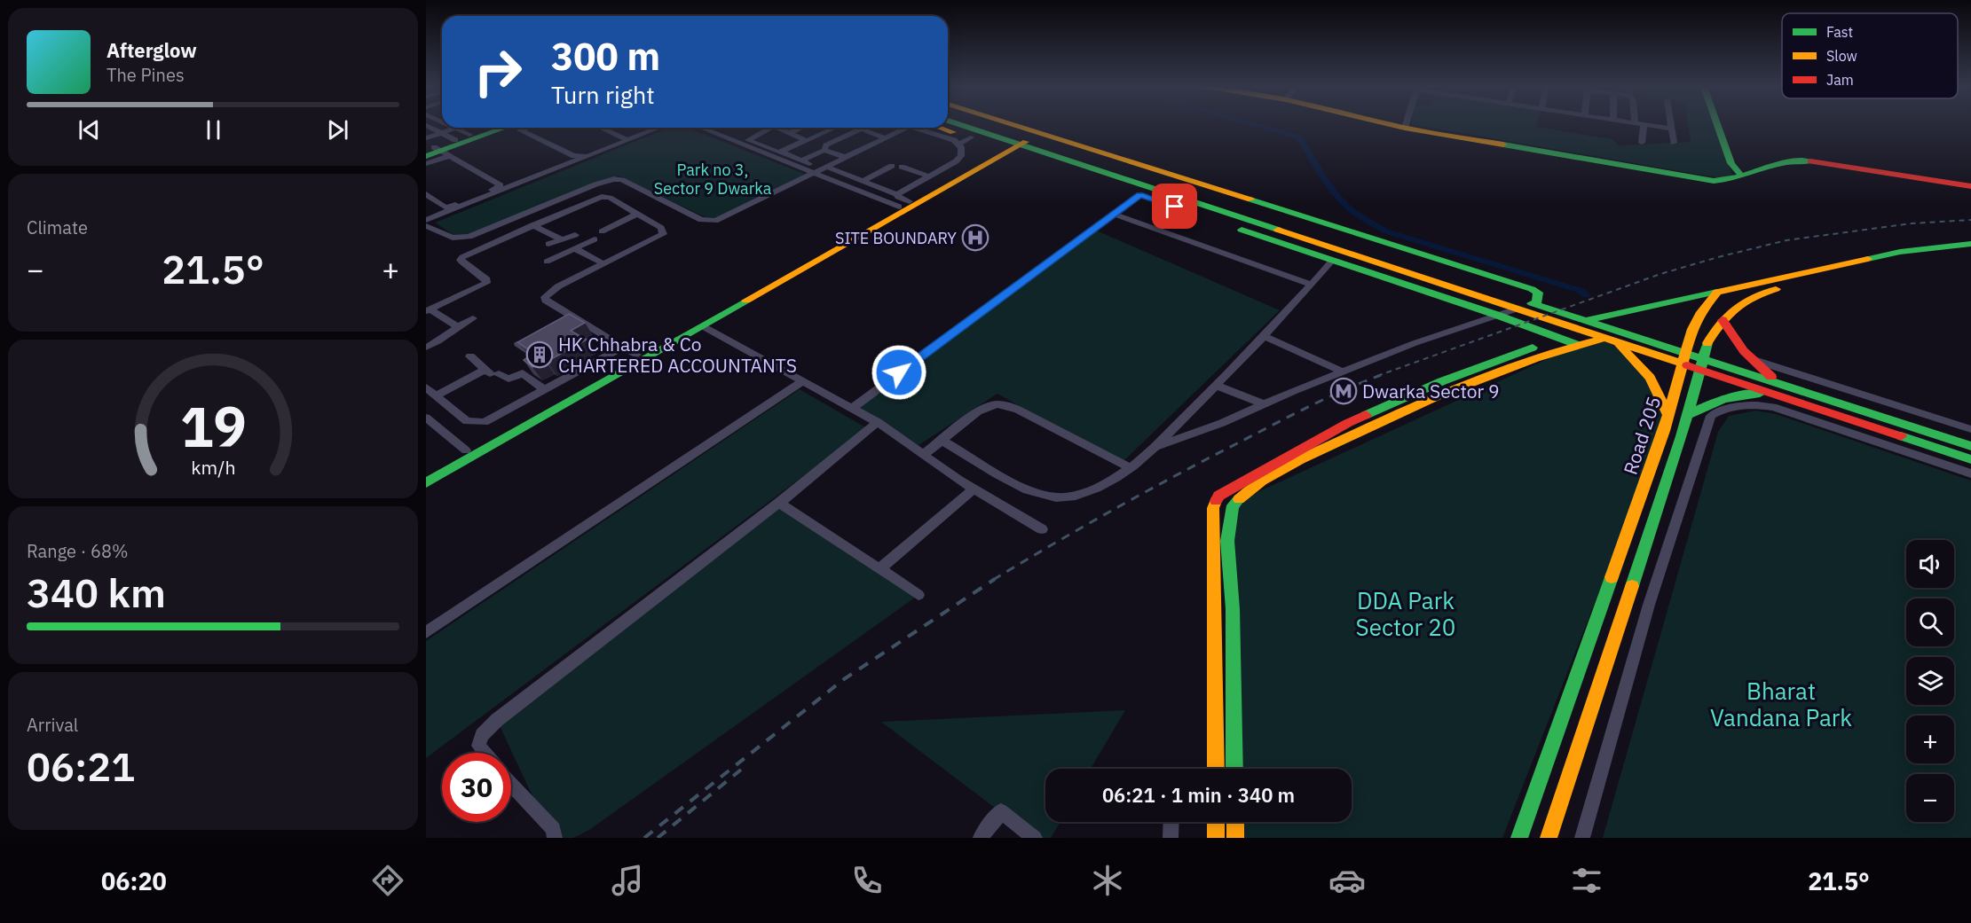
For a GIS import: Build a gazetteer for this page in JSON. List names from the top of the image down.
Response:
{
  "streets": {
    "street": ["Road 205"]
  },
  "parks": ["Park no 3, Sector 9 Dwarka", "DDA Park Sector 20", "Bharat Vandana Park"],
  "places": {
    "hospital": ["SITE BOUNDARY"],
    "building": ["HK Chhabra & Co CHARTERED ACCOUNTANTS"],
    "metro station": ["Dwarka Sector 9"]
  },
  "legend": ["Fast", "Slow", "Jam"],
  "page": {
    "turn": ["300 m", "Turn right"],
    "song": ["Afterglow", "The Pines"],
    "tile": [
      "Climate",
      ["Range · 68%", "340 km"],
      ["Arrival", "06:21"]
    ],
    "heat": ["−", "21.5°", "+"],
    "map_buttons": ["+", "−"],
    "limit": "30",
    "trip": "06:21 · 1 min · 340 m",
    "tabs": ["06:20", "21.5°"],
    "gauge": ["19", "km/h"]
  }
}
